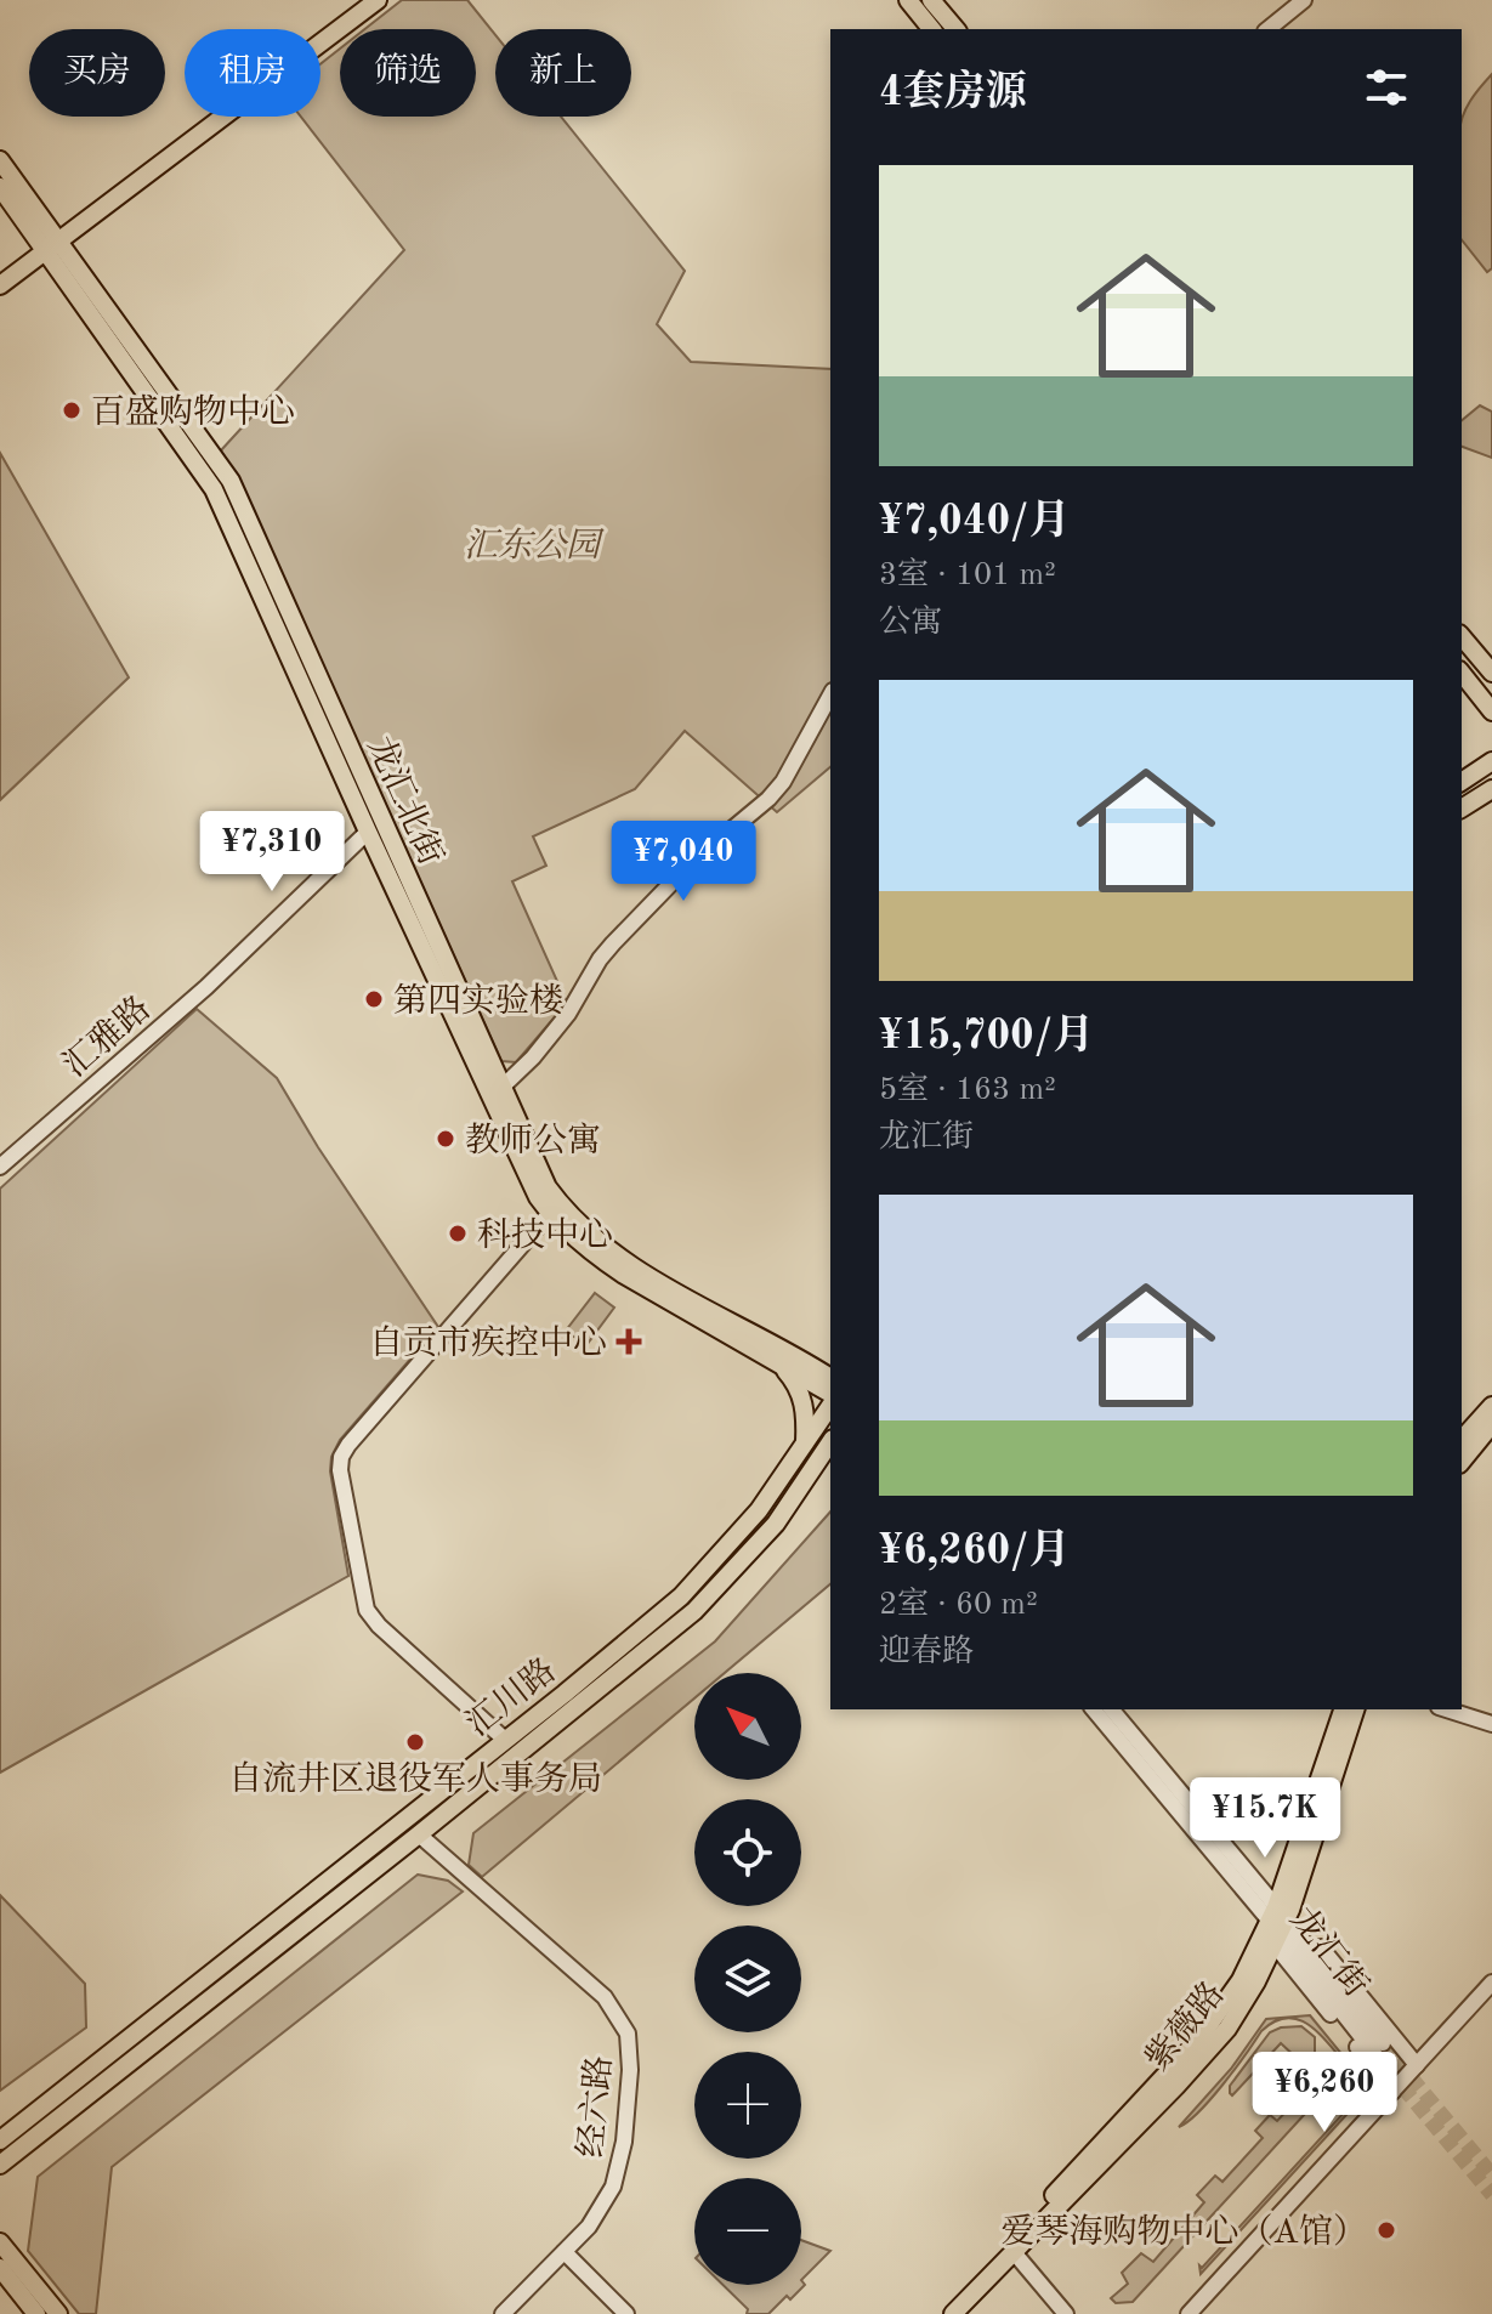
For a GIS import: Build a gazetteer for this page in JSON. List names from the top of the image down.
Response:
{
  "streets": {
    "main road": ["龙汇北街", "汇川路", "紫薇路"],
    "street": ["汇雅路", "龙汇街", "经六路"]
  },
  "crossings": [
    ["龙汇北街", "汇雅路"],
    ["汇川路", "经六路"],
    ["龙汇街", "紫薇路"]
  ],
  "parks": ["汇东公园"],
  "places": {
    "other": [
      "百盛购物中心",
      "第四实验楼",
      "教师公寓",
      "科技中心",
      "自流井区退役军人事务局",
      "爱琴海购物中心（A馆）"
    ],
    "health": ["自贡市疾控中心"]
  },
  "north": "top left",
  "page": {
    "chip": [
      "买房",
      "租房",
      "筛选",
      "新上"
    ],
    "heading": "4套房源",
    "list": [
      {
        "name": "¥7,040/月",
        "note": "3室 · 101 m² · 公寓"
      },
      {
        "name": "¥15,700/月",
        "note": "5室 · 163 m² · 龙汇街"
      },
      {
        "name": "¥6,260/月",
        "note": "2室 · 60 m² · 迎春路"
      }
    ],
    "price": [
      "¥7,310",
      "¥7,040",
      "¥15.7K",
      "¥6,260"
    ],
    "map_buttons": ["+", "−"]
  }
}
